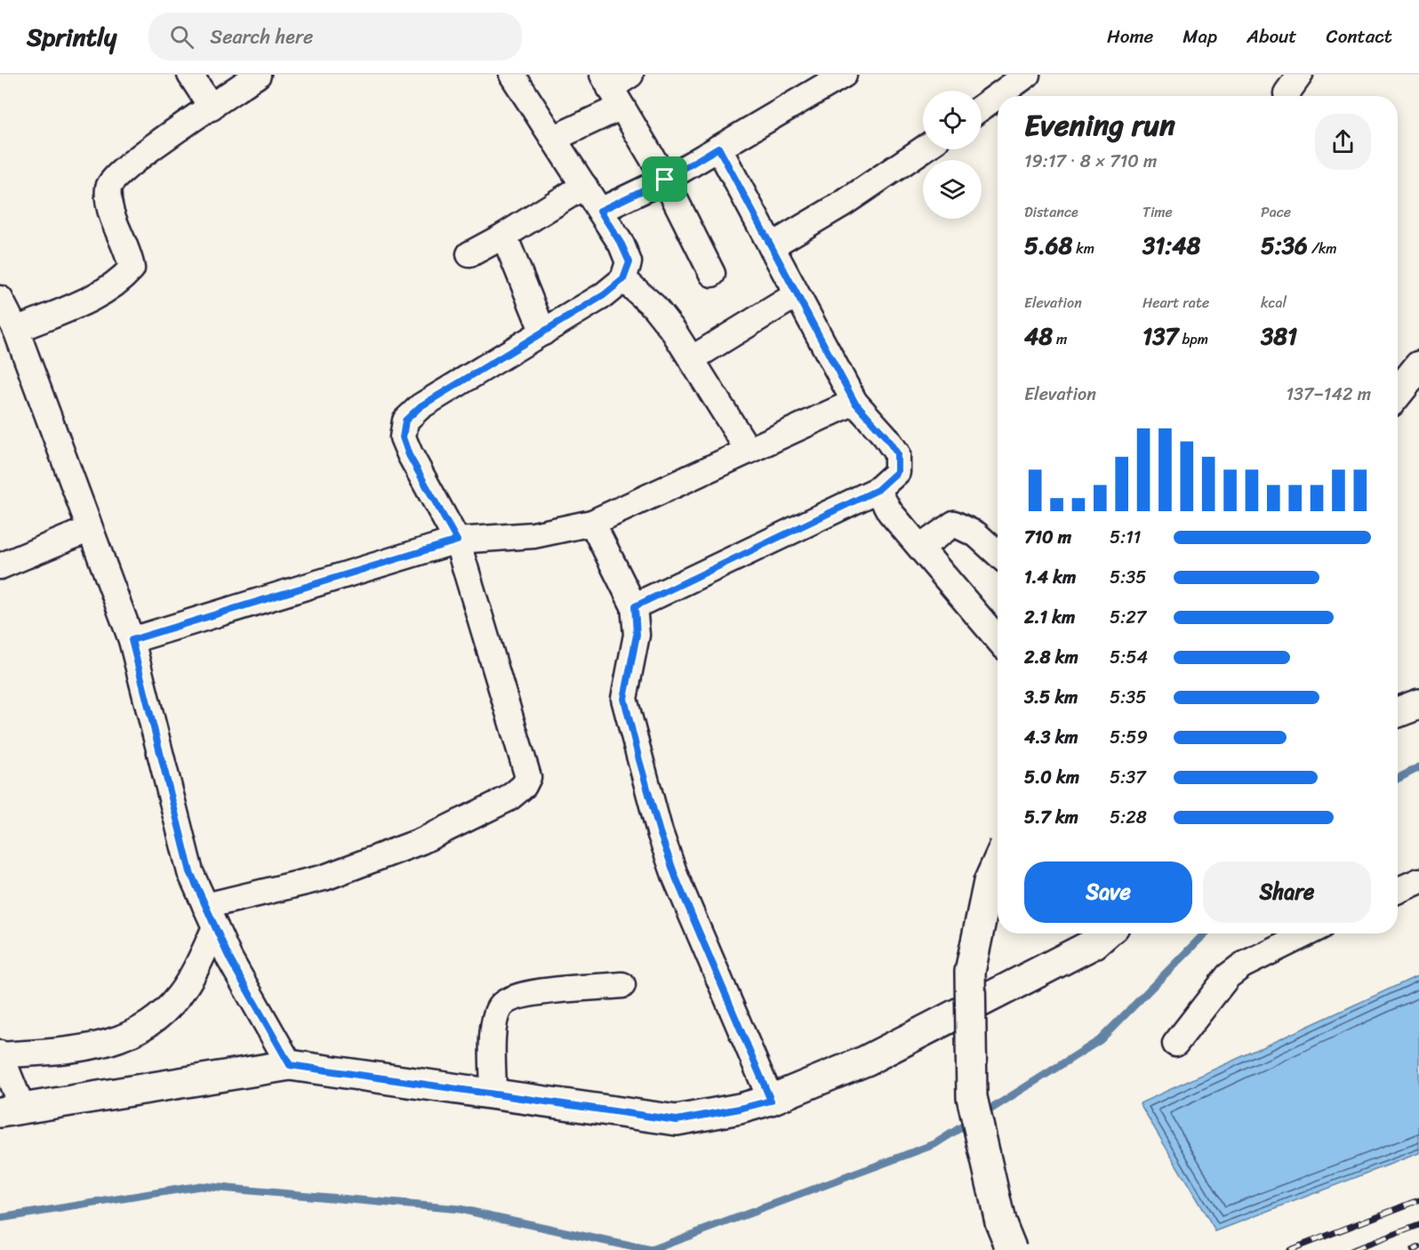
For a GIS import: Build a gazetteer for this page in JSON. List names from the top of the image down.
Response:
{
  "page": {
    "header": "Sprintly",
    "search": "Search here",
    "nav": [
      "Home",
      "Map",
      "About",
      "Contact"
    ],
    "heading": ["Evening run", "19:17 · 8 × 710 m"],
    "stats": [
      ["Distance", "5.68 km"],
      ["Time", "31:48"],
      ["Pace", "5:36 /km"],
      ["Elevation", "48 m"],
      ["Heart rate", "137 bpm"],
      ["kcal", "381"]
    ],
    "chart": ["Elevation", "137–142 m"],
    "list": [
      {
        "name": "710 m",
        "note": "5:11"
      },
      {
        "name": "1.4 km",
        "note": "5:35"
      },
      {
        "name": "2.1 km",
        "note": "5:27"
      },
      {
        "name": "2.8 km",
        "note": "5:54"
      },
      {
        "name": "3.5 km",
        "note": "5:35"
      },
      {
        "name": "4.3 km",
        "note": "5:59"
      },
      {
        "name": "5.0 km",
        "note": "5:37"
      },
      {
        "name": "5.7 km",
        "note": "5:28"
      }
    ],
    "buttons": ["Save", "Share"]
  }
}
